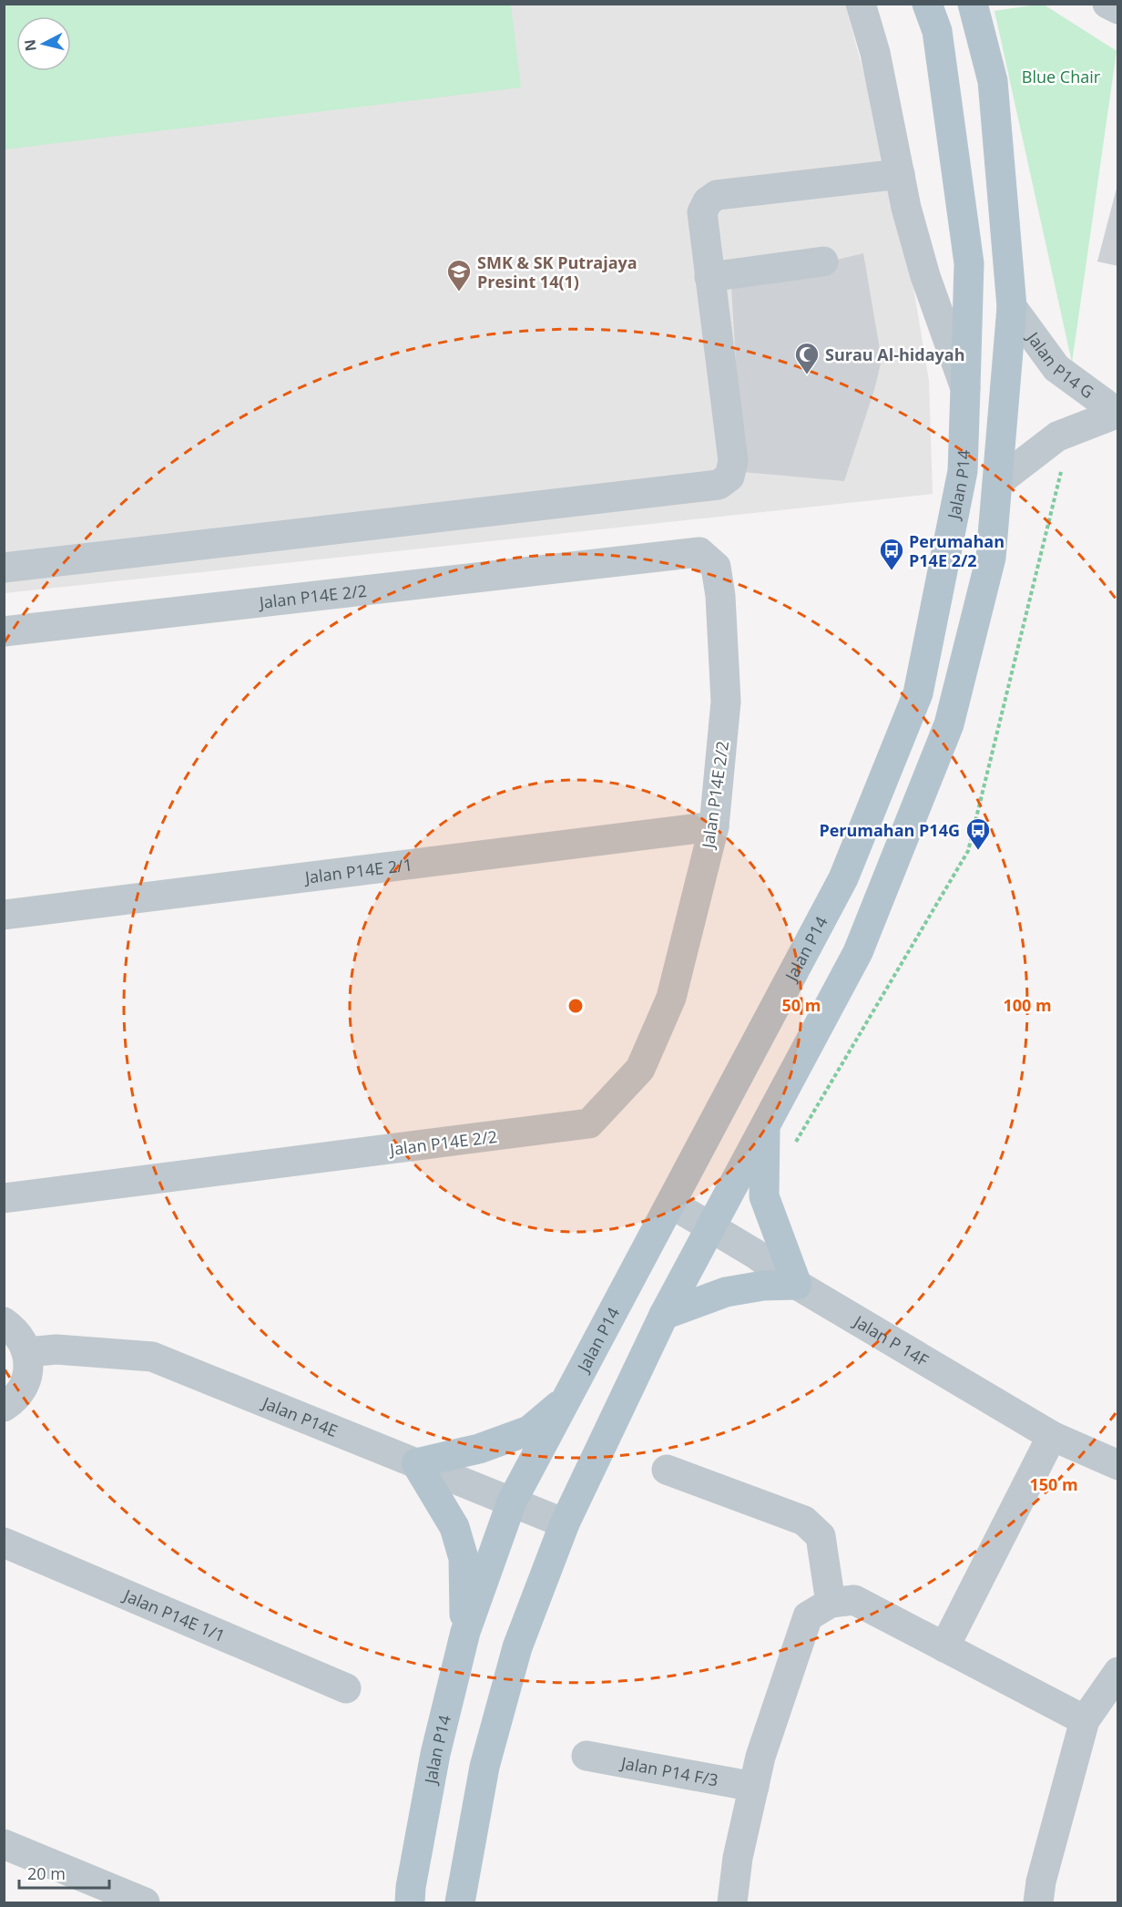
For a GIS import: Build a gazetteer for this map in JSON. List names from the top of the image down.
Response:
{
  "streets": {
    "main road": ["Jalan P14"],
    "street": [
      "Jalan P14 G",
      "Jalan P14E 2/2",
      "Jalan P14E 2/1",
      "Jalan P 14F",
      "Jalan P14E",
      "Jalan P14E 1/1",
      "Jalan P14 F/3"
    ]
  },
  "crossings": [
    ["Jalan P14", "Jalan P 14F"],
    ["Jalan P14", "Jalan P14E"],
    ["Jalan P14E 2/2", "Jalan P14E 2/1"]
  ],
  "parks": ["Blue Chair"],
  "places": {
    "school or university": ["SMK & SK Putrajaya Presint 14(1)"],
    "mosque": ["Surau Al-hidayah"],
    "bus stop": ["Perumahan P14E 2/2", "Perumahan P14G"]
  },
  "scale_bar": "20 m",
  "north": "left",
  "rings": ["50 m", "100 m", "150 m"]
}
